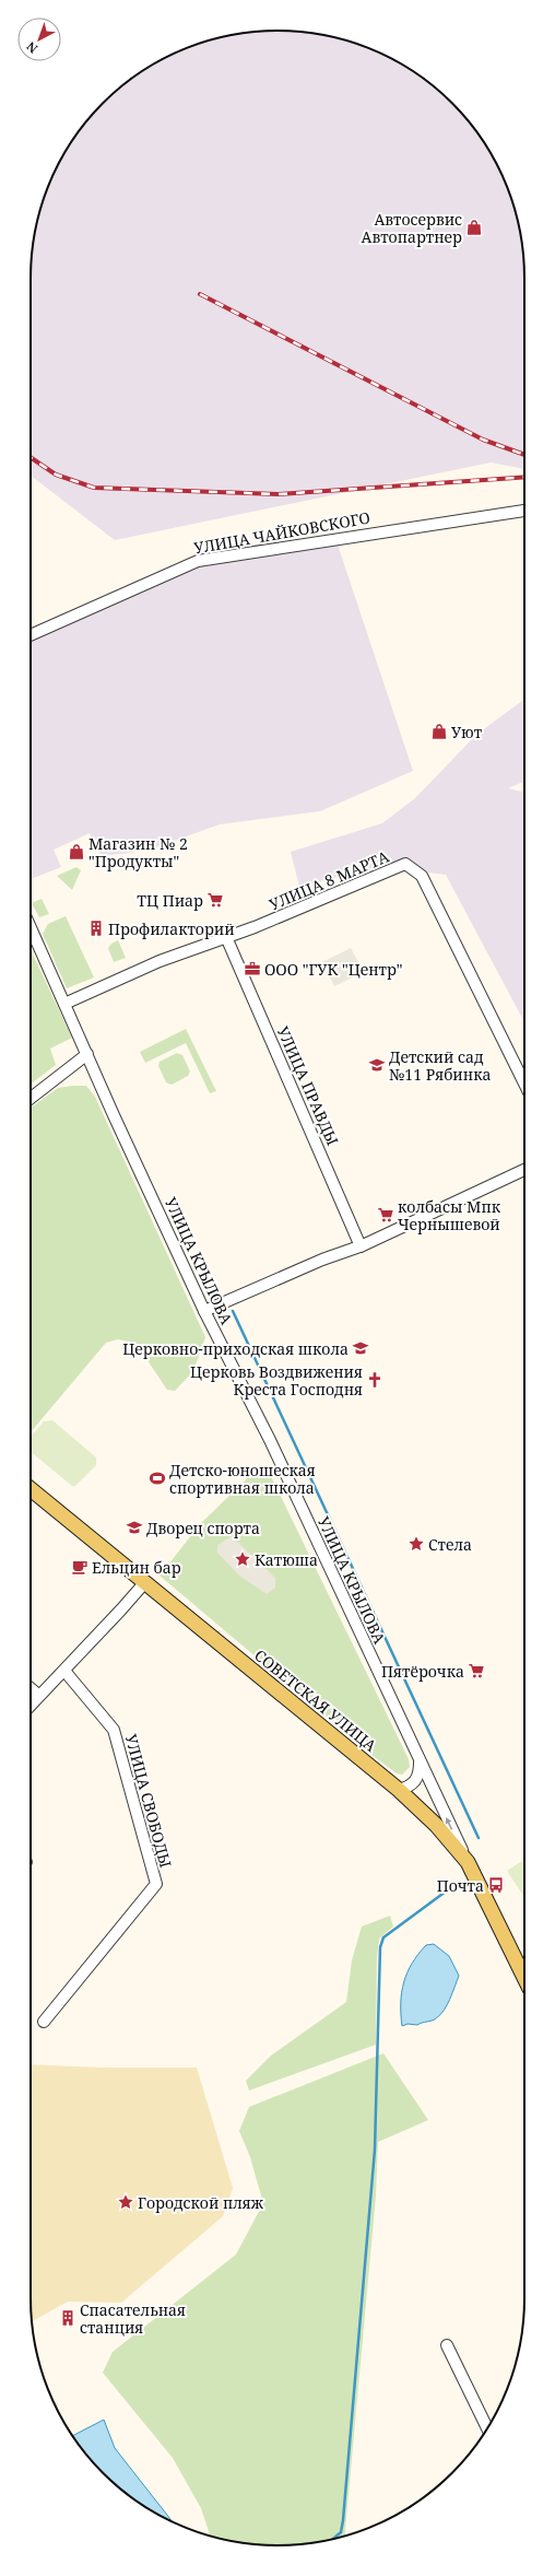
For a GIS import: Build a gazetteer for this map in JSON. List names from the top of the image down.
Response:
{
  "streets": {
    "main road": ["СОВЕТСКАЯ УЛИЦА"],
    "street": [
      "УЛИЦА ЧАЙКОВСКОГО",
      "УЛИЦА 8 МАРТА",
      "УЛИЦА ПРАВДЫ",
      "УЛИЦА КРЫЛОВА",
      "УЛИЦА СВОБОДЫ"
    ]
  },
  "crossings": [
    ["УЛИЦА 8 МАРТА", "УЛИЦА ПРАВДЫ"],
    ["УЛИЦА 8 МАРТА", "УЛИЦА КРЫЛОВА"],
    ["УЛИЦА КРЫЛОВА", "СОВЕТСКАЯ УЛИЦА"]
  ],
  "places": {
    "shop": ["Автосервис Автопартнер", "Уют", "Магазин № 2 \"Продукты\""],
    "supermarket": ["ТЦ Пиар", "колбасы Мпк Чернышевой", "Пятёрочка"],
    "building": ["Профилакторий", "Спасательная станция"],
    "office": ["ООО \"ГУК \"Центр\""],
    "school or university": ["Детский сад №11 Рябинка", "Церковно-приходская школа", "Дворец спорта"],
    "church": ["Церковь Воздвижения Креста Господня"],
    "sports": ["Детско-юношеская спортивная школа"],
    "place": ["Стела", "Катюша", "Городской пляж"],
    "cafe": ["Ельцин бар"],
    "bus stop": ["Почта"]
  },
  "north": "bottom left"
}
